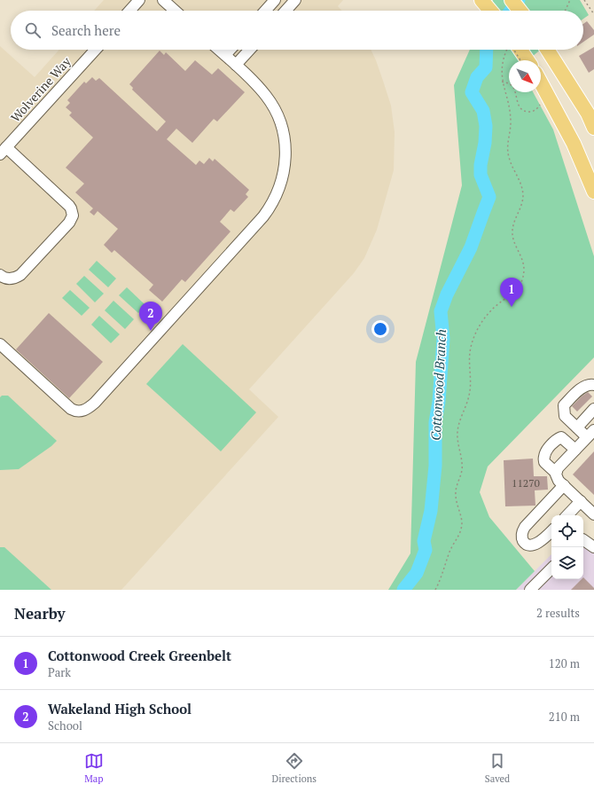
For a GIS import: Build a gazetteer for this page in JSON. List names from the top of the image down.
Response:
{
  "streets": {
    "street": ["Wolverine Way"]
  },
  "water": ["Cottonwood Branch"],
  "house_numbers": ["11270"],
  "north": "bottom right",
  "page": {
    "search": "Search here",
    "pins": ["1", "2"],
    "heading": ["Nearby", "2 results"],
    "list": [
      {
        "mark": "1",
        "name": "Cottonwood Creek Greenbelt",
        "note": "Park",
        "value": "120 m"
      },
      {
        "mark": "2",
        "name": "Wakeland High School",
        "note": "School",
        "value": "210 m"
      }
    ],
    "nav": ["Map", "Directions", "Saved"]
  }
}
